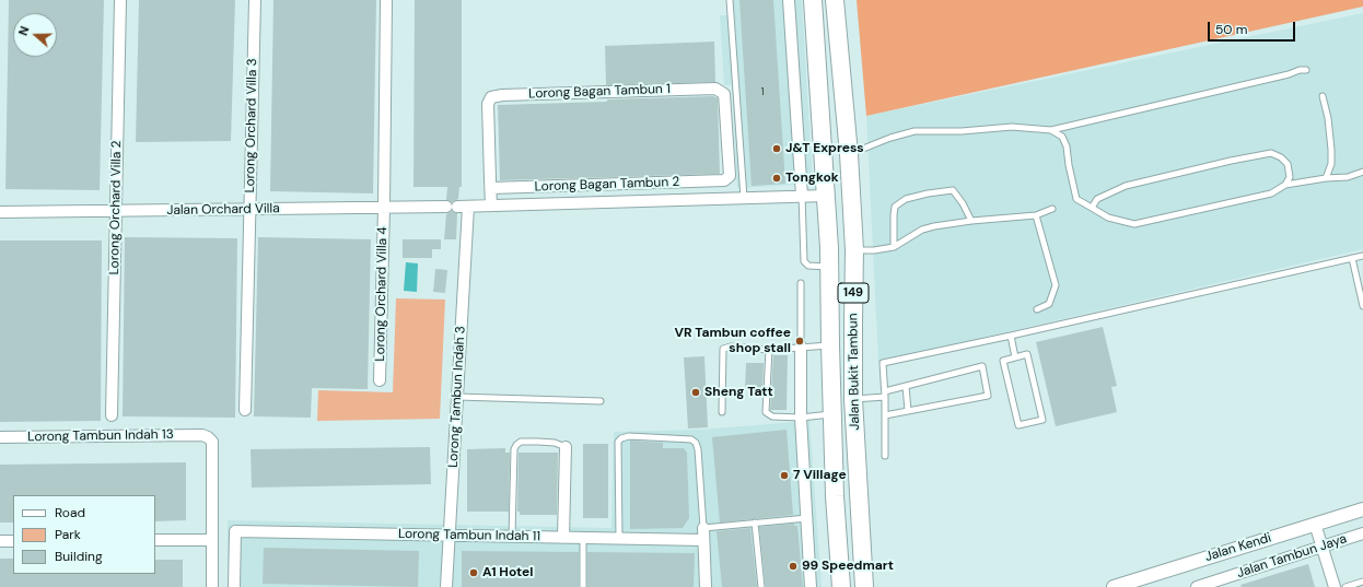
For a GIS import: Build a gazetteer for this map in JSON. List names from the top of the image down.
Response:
{
  "streets": {
    "main road": ["149", "Jalan Bukit Tambun"],
    "street": [
      "Lorong Bagan Tambun 1",
      "Lorong Orchard Villa 3",
      "Lorong Bagan Tambun 2",
      "Lorong Orchard Villa 2",
      "Jalan Orchard Villa",
      "Lorong Orchard Villa 4",
      "Lorong Tambun Indah 3",
      "Lorong Tambun Indah 13",
      "Lorong Tambun Indah 11",
      "Jalan Kendi",
      "Jalan Tambun Jaya"
    ]
  },
  "crossings": [
    ["Lorong Bagan Tambun 1", "Lorong Bagan Tambun 2"],
    ["Lorong Orchard Villa 3", "Jalan Orchard Villa"],
    ["Lorong Orchard Villa 2", "Jalan Orchard Villa"],
    ["Jalan Orchard Villa", "Lorong Orchard Villa 4"],
    ["Lorong Tambun Indah 3", "Lorong Tambun Indah 11"]
  ],
  "places": [
    "J&T Express",
    "Tongkok",
    "VR Tambun coffee shop stall",
    "Sheng Tatt",
    "7 Village",
    "99 Speedmart",
    "A1 Hotel"
  ],
  "house_numbers": ["1"],
  "legend": ["Road", "Park", "Building"],
  "scale_bar": "50 m",
  "north": "left"
}
